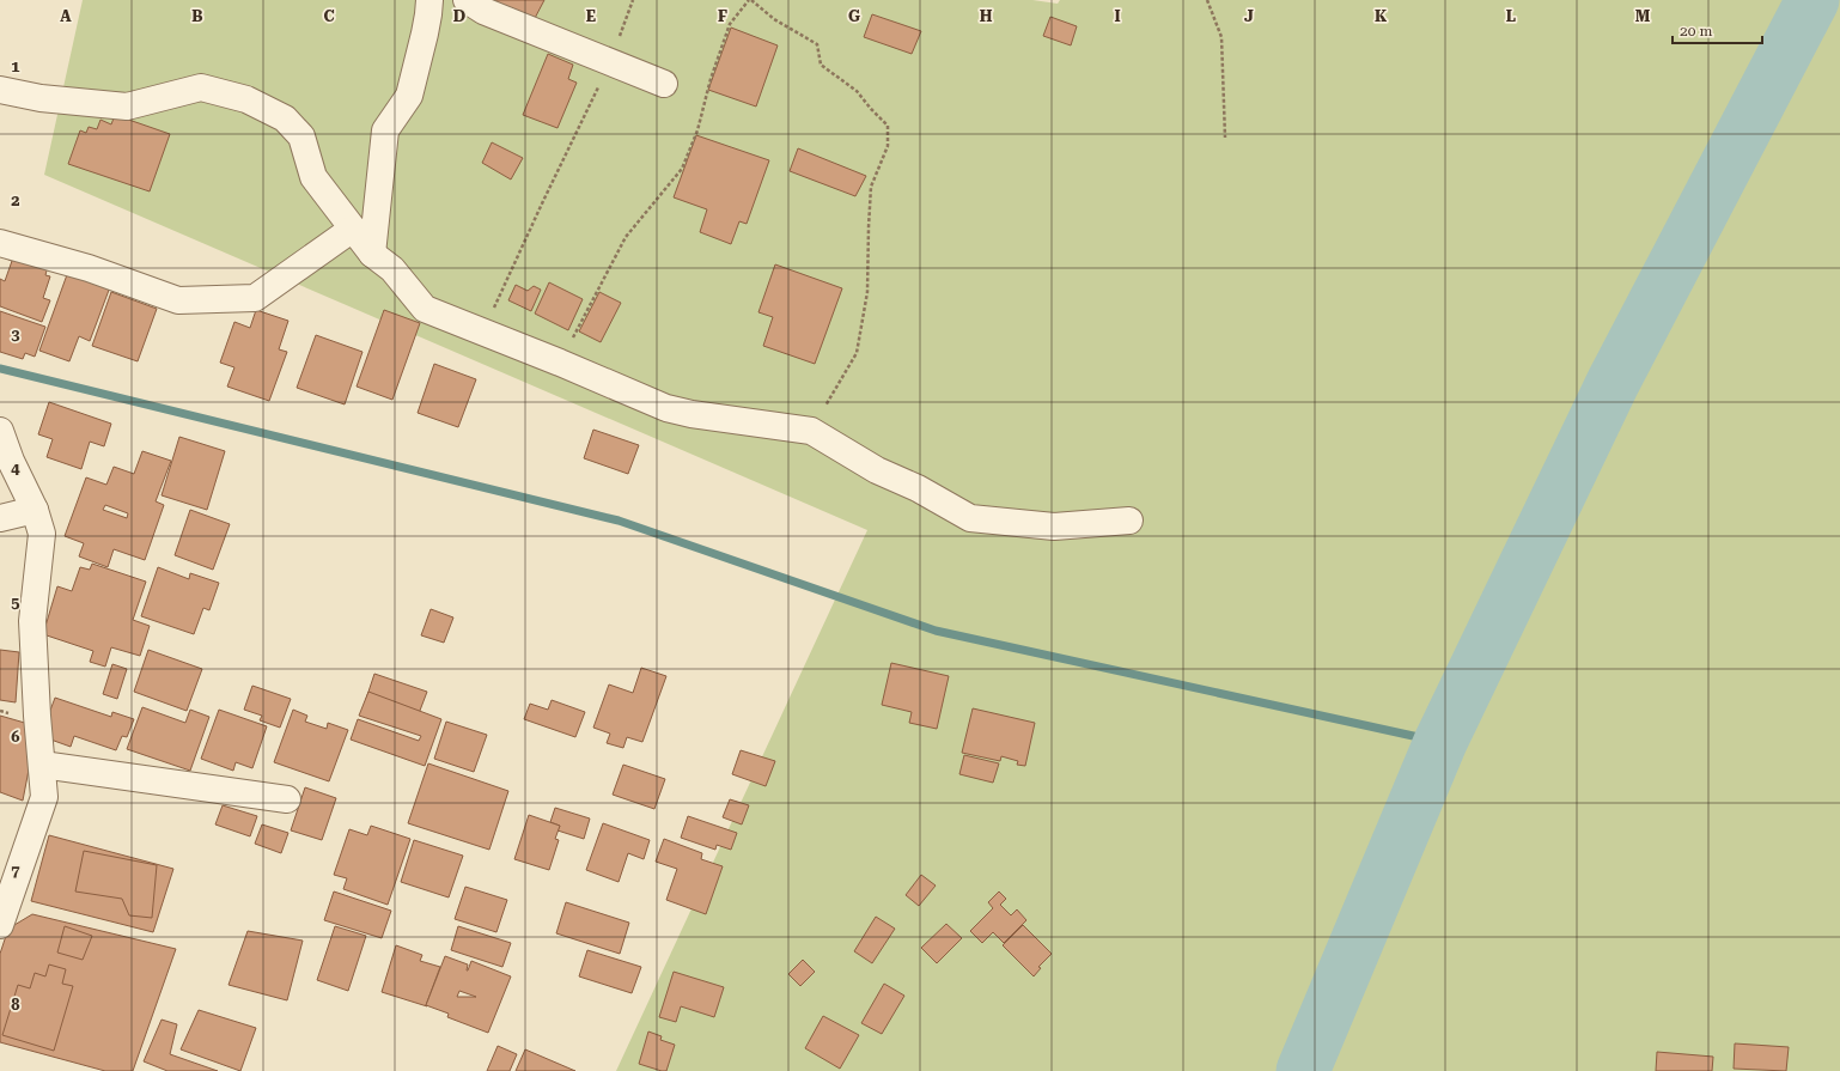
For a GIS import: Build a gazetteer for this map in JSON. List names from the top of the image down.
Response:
{
  "scale_bar": "20 m",
  "grid": {
    "columns": [
      "A",
      "B",
      "C",
      "D",
      "E",
      "F",
      "G",
      "H",
      "I",
      "J",
      "K",
      "L",
      "M"
    ],
    "rows": [
      "1",
      "2",
      "3",
      "4",
      "5",
      "6",
      "7",
      "8"
    ]
  }
}
